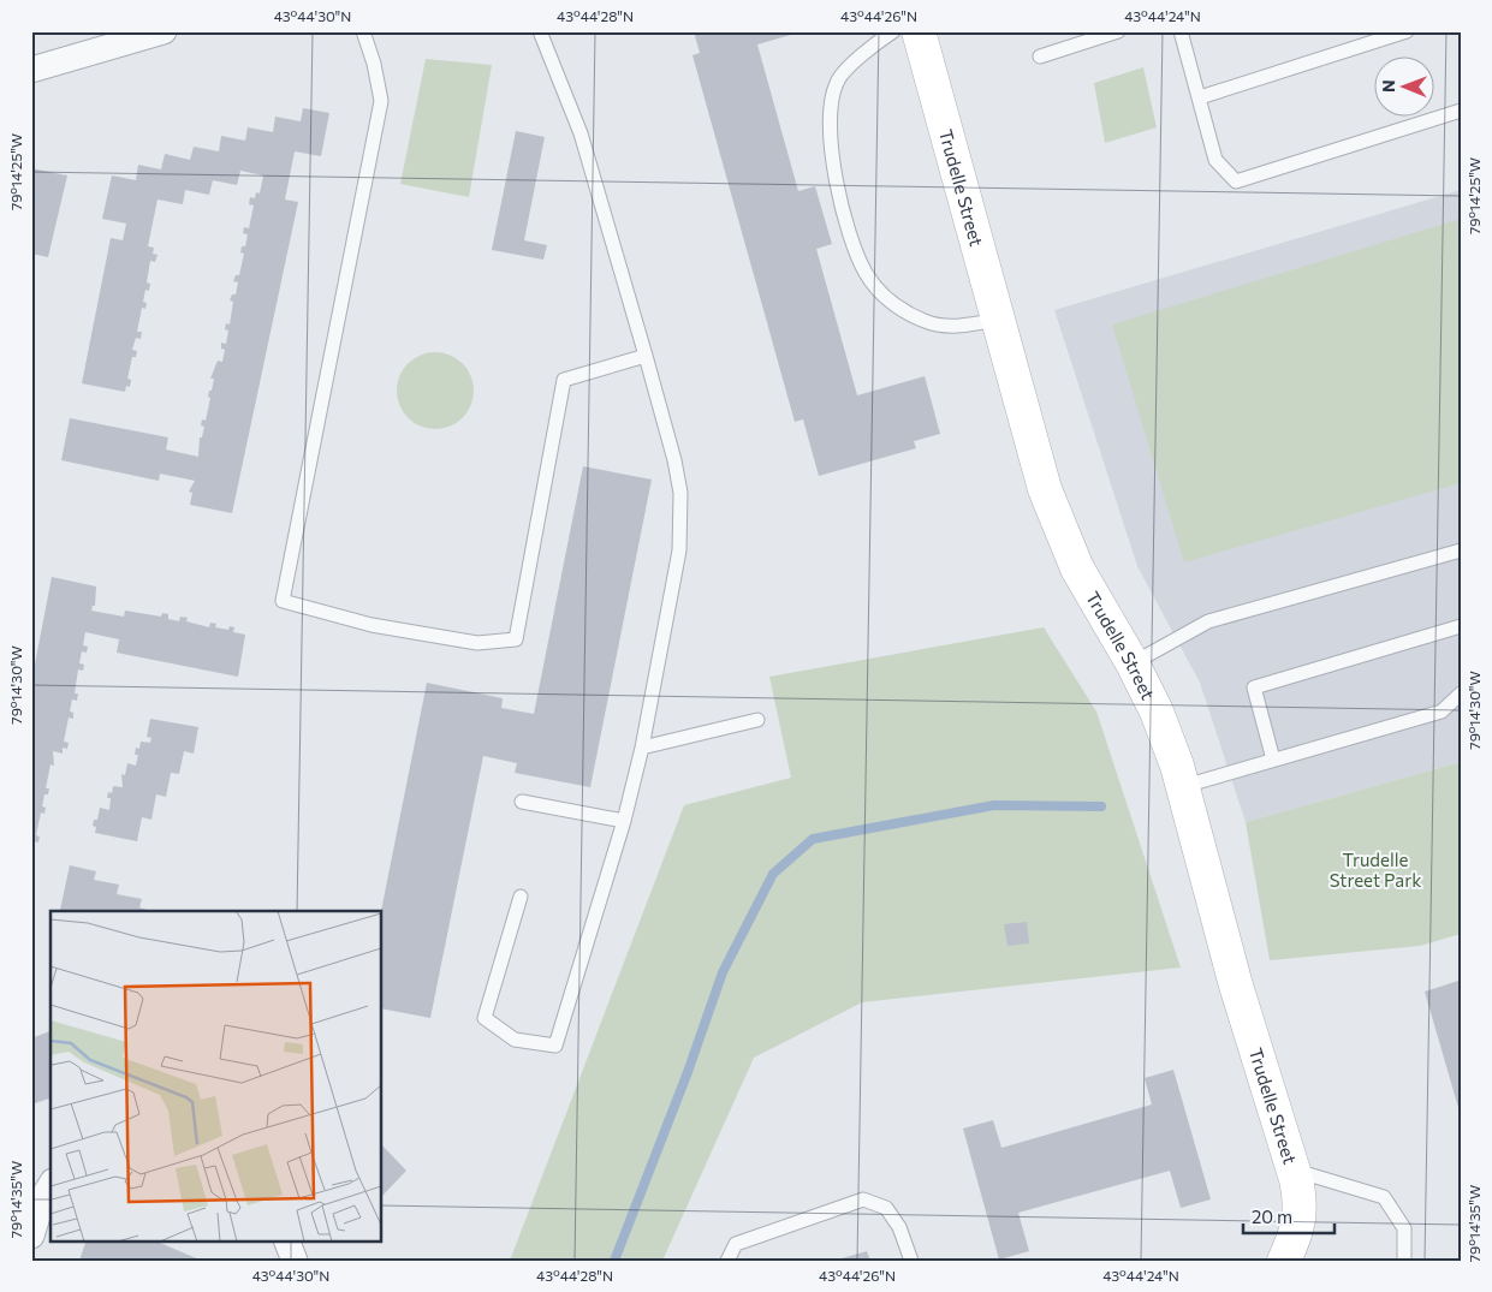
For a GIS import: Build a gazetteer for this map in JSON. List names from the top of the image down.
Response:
{
  "streets": {
    "street": ["Trudelle Street"]
  },
  "parks": ["Trudelle Street Park"],
  "scale_bar": "20 m",
  "north": "left",
  "coordinates": [
    "43°44'30\"N",
    "43°44'28\"N",
    "43°44'26\"N",
    "43°44'24\"N",
    "79°14'25\"W",
    "79°14'30\"W",
    "79°14'35\"W"
  ]
}
